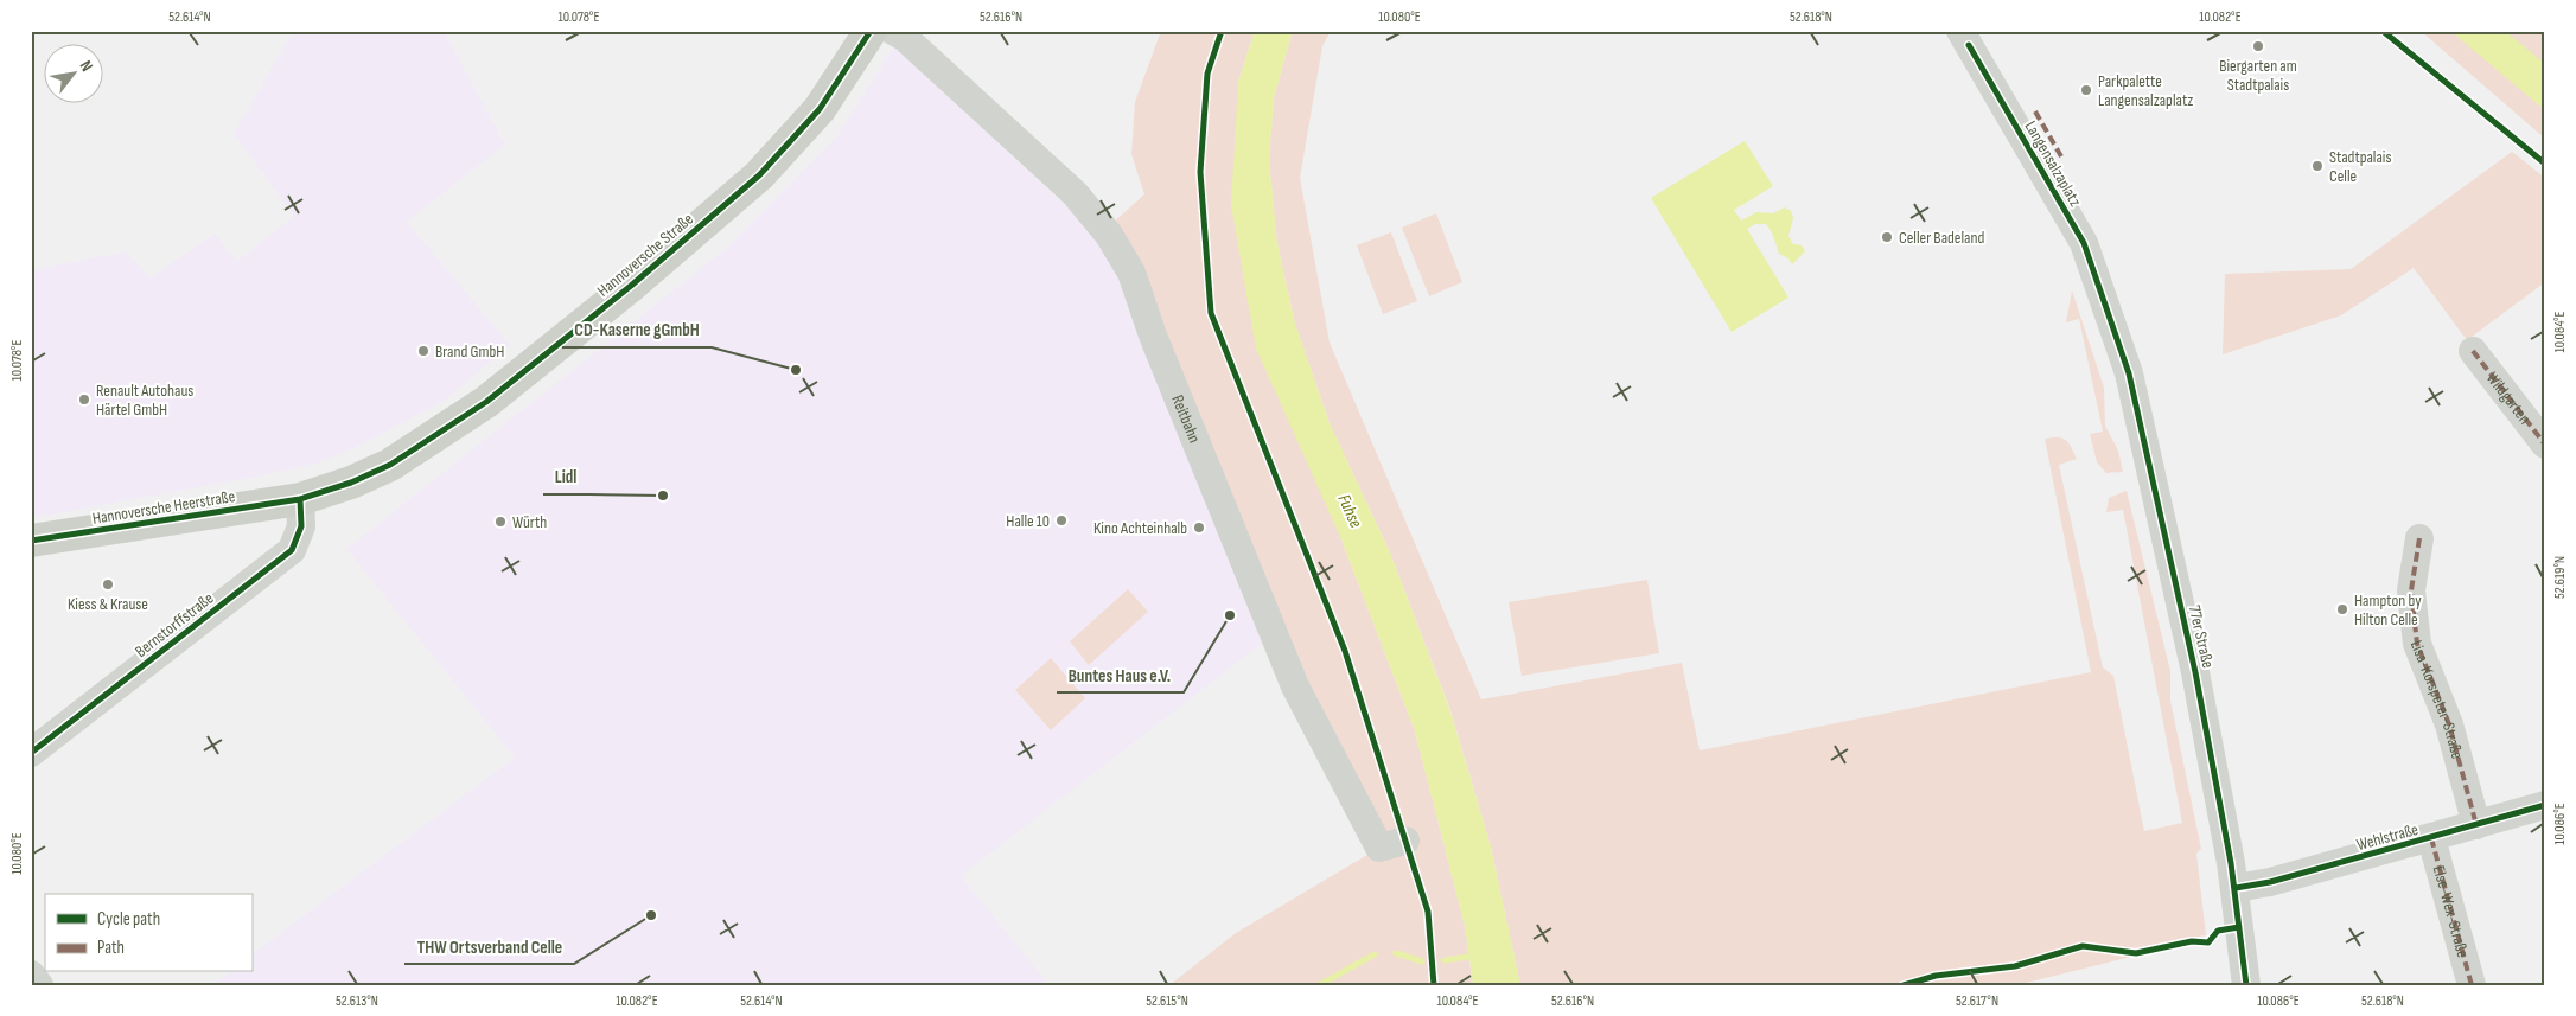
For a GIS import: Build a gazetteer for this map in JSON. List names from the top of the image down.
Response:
{
  "streets": {
    "main road": ["Hannoversche Straße", "Hannoversche Heerstraße"],
    "street": [
      "Langensalzaplatz",
      "Wildgarten",
      "Reitbahn",
      "Bernstorffstraße",
      "77er Straße",
      "Lisa-Korspeter-Straße",
      "Wehlstraße",
      "Else-Wex-Straße"
    ]
  },
  "crossings": [
    ["Langensalzaplatz", "77er Straße"],
    ["Hannoversche Straße", "Hannoversche Heerstraße"],
    ["Hannoversche Straße", "Bernstorffstraße"],
    ["Hannoversche Heerstraße", "Bernstorffstraße"],
    ["77er Straße", "Wehlstraße"],
    ["Lisa-Korspeter-Straße", "Wehlstraße"],
    ["Wehlstraße", "Else-Wex-Straße"]
  ],
  "water": ["Fuhse"],
  "places": [
    "Biergarten am Stadtpalais",
    "Parkpalette Langensalzaplatz",
    "Stadtpalais Celle",
    "Celler Badeland",
    "Brand GmbH",
    "CD-Kaserne gGmbH",
    "Renault Autohaus Härtel GmbH",
    "Lidl",
    "Halle 10",
    "Würth",
    "Kino Achteinhalb",
    "Kiess & Krause",
    "Hampton by Hilton Celle",
    "Buntes Haus e.V.",
    "THW Ortsverband Celle"
  ],
  "legend": ["Cycle path", "Path"],
  "north": "top right",
  "coordinates": [
    "52.614°N",
    "10.078°E",
    "52.616°N",
    "10.080°E",
    "52.618°N",
    "10.082°E",
    "10.084°E",
    "52.619°N",
    "10.086°E",
    "52.613°N",
    "52.615°N",
    "52.617°N"
  ]
}
